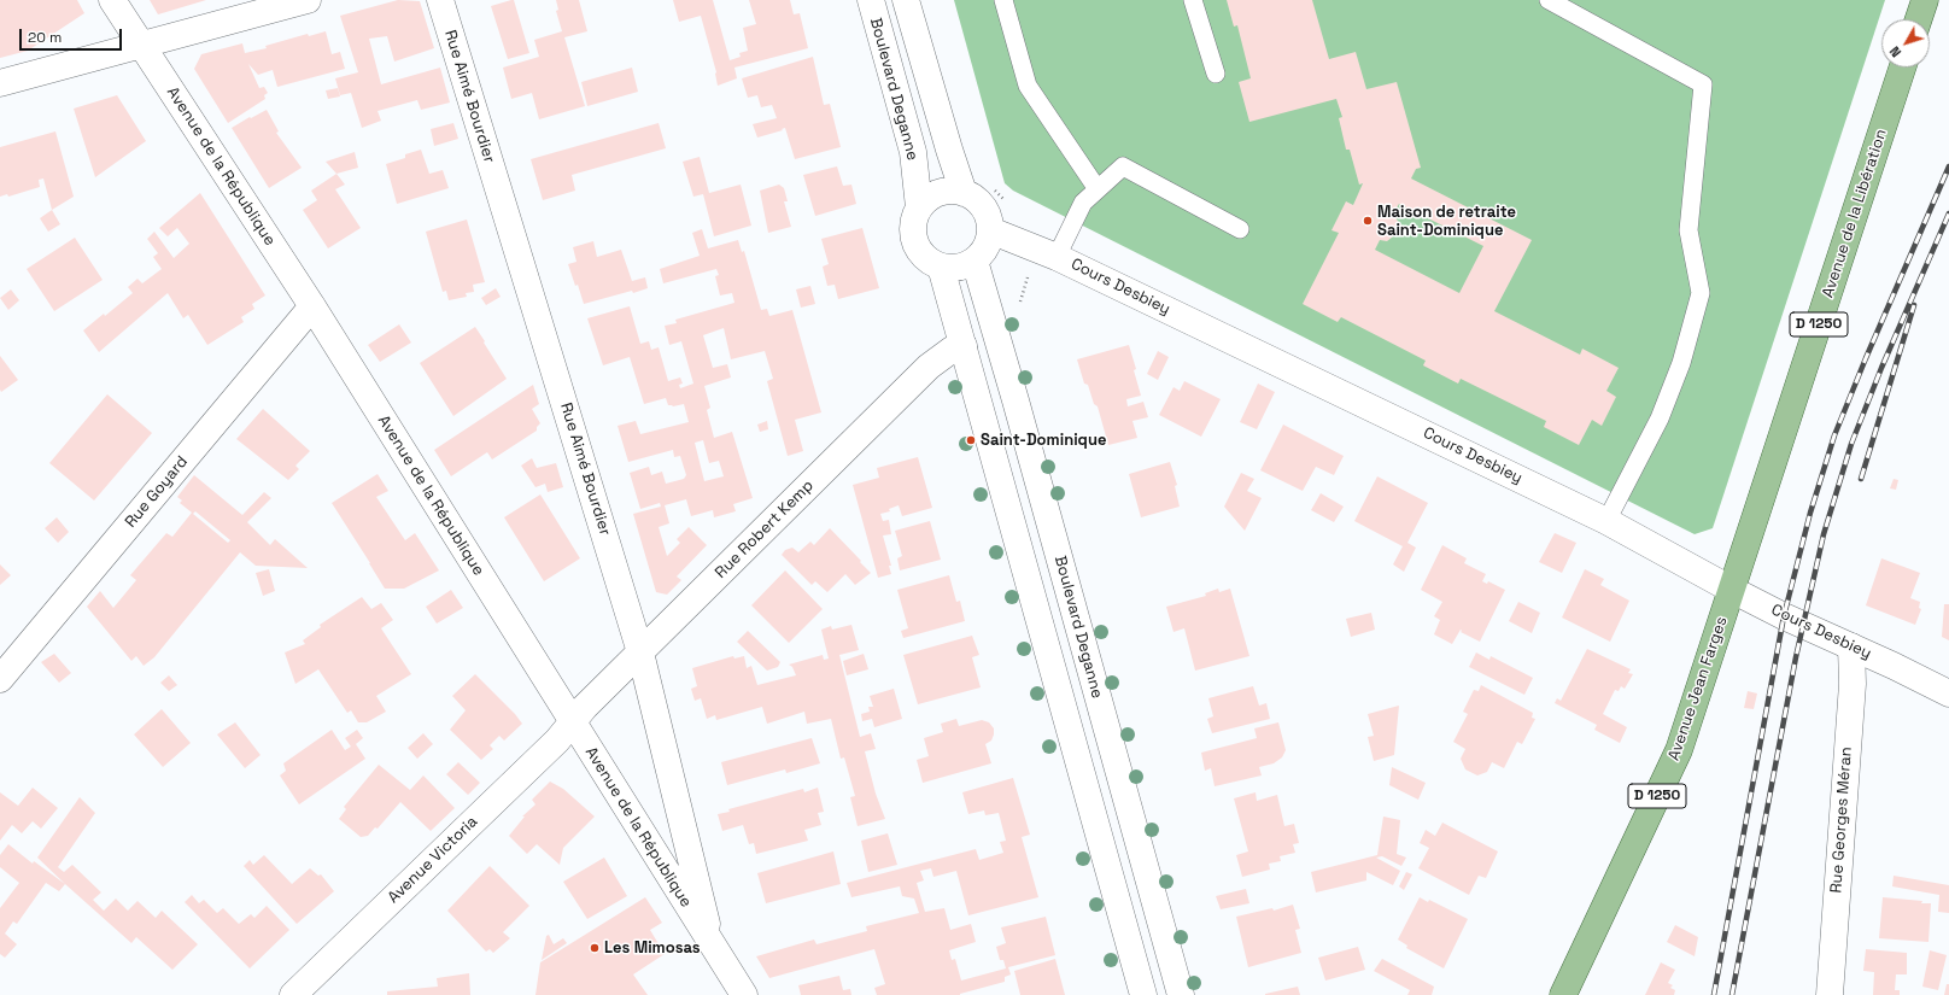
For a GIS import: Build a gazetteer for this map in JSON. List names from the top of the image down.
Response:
{
  "streets": {
    "main road": ["Avenue de la Libération", "D 1250", "Avenue Jean Farges"],
    "street": [
      "Boulevard Deganne",
      "Rue Aimé Bourdier",
      "Avenue de la République",
      "Cours Desbiey",
      "Rue Goyard",
      "Rue Robert Kemp",
      "Rue Georges Méran",
      "Avenue Victoria"
    ]
  },
  "crossings": [
    ["Boulevard Deganne", "Cours Desbiey"],
    ["Rue Aimé Bourdier", "Avenue de la République"],
    ["Rue Aimé Bourdier", "Rue Robert Kemp"],
    ["Avenue de la République", "Rue Goyard"],
    ["Avenue de la République", "Rue Robert Kemp"],
    ["Avenue de la République", "Avenue Victoria"],
    ["Avenue de la Libération", "Cours Desbiey"],
    ["Avenue de la Libération", "Avenue Jean Farges"],
    ["Cours Desbiey", "Avenue Jean Farges"],
    ["Cours Desbiey", "Rue Georges Méran"],
    ["Rue Robert Kemp", "Avenue Victoria"]
  ],
  "places": ["Maison de retraite Saint-Dominique", "Saint-Dominique", "Les Mimosas"],
  "scale_bar": "20 m",
  "north": "bottom left"
}
